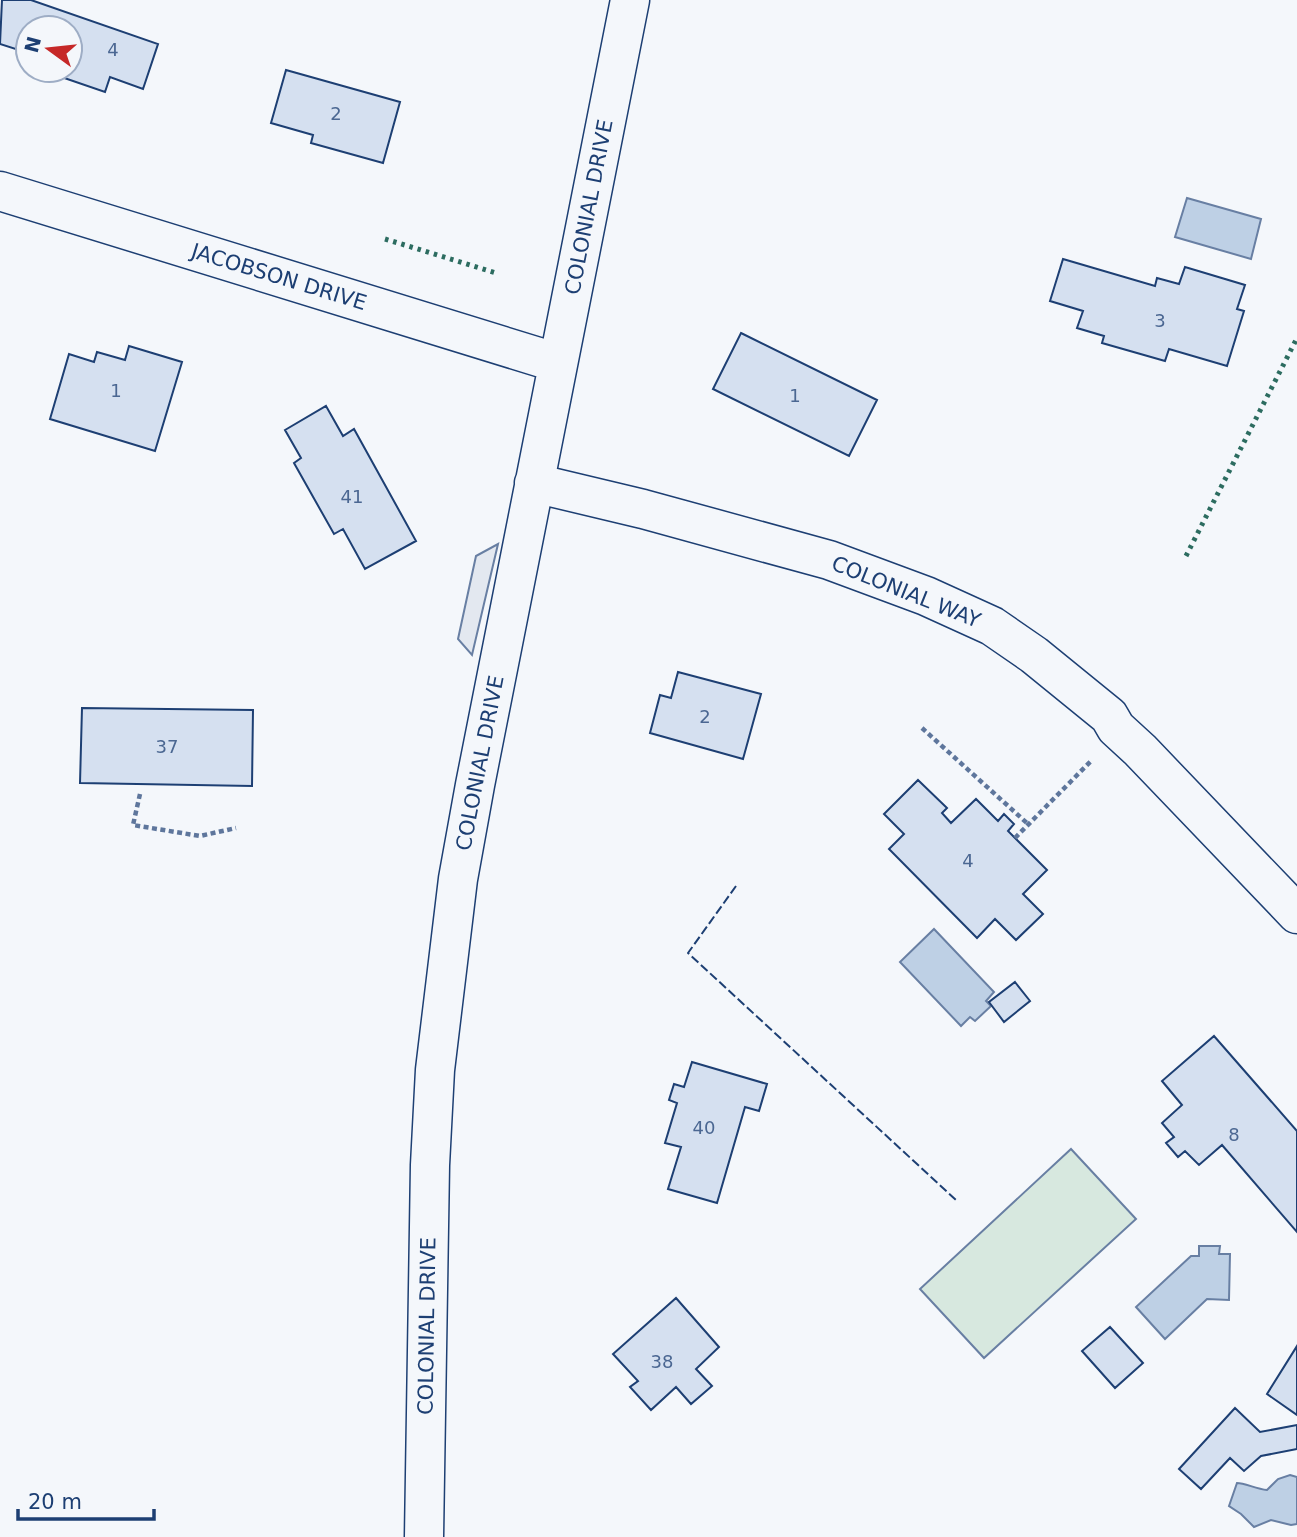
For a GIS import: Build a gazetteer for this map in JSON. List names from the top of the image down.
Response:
{
  "streets": {
    "street": ["COLONIAL DRIVE", "JACOBSON DRIVE", "COLONIAL WAY"]
  },
  "crossings": [
    ["COLONIAL DRIVE", "JACOBSON DRIVE"],
    ["COLONIAL DRIVE", "COLONIAL WAY"]
  ],
  "house_numbers": [
    "4",
    "2",
    "3",
    "1",
    "1",
    "41",
    "2",
    "37",
    "4",
    "40",
    "8",
    "38"
  ],
  "scale_bar": "20 m",
  "north": "left"
}
